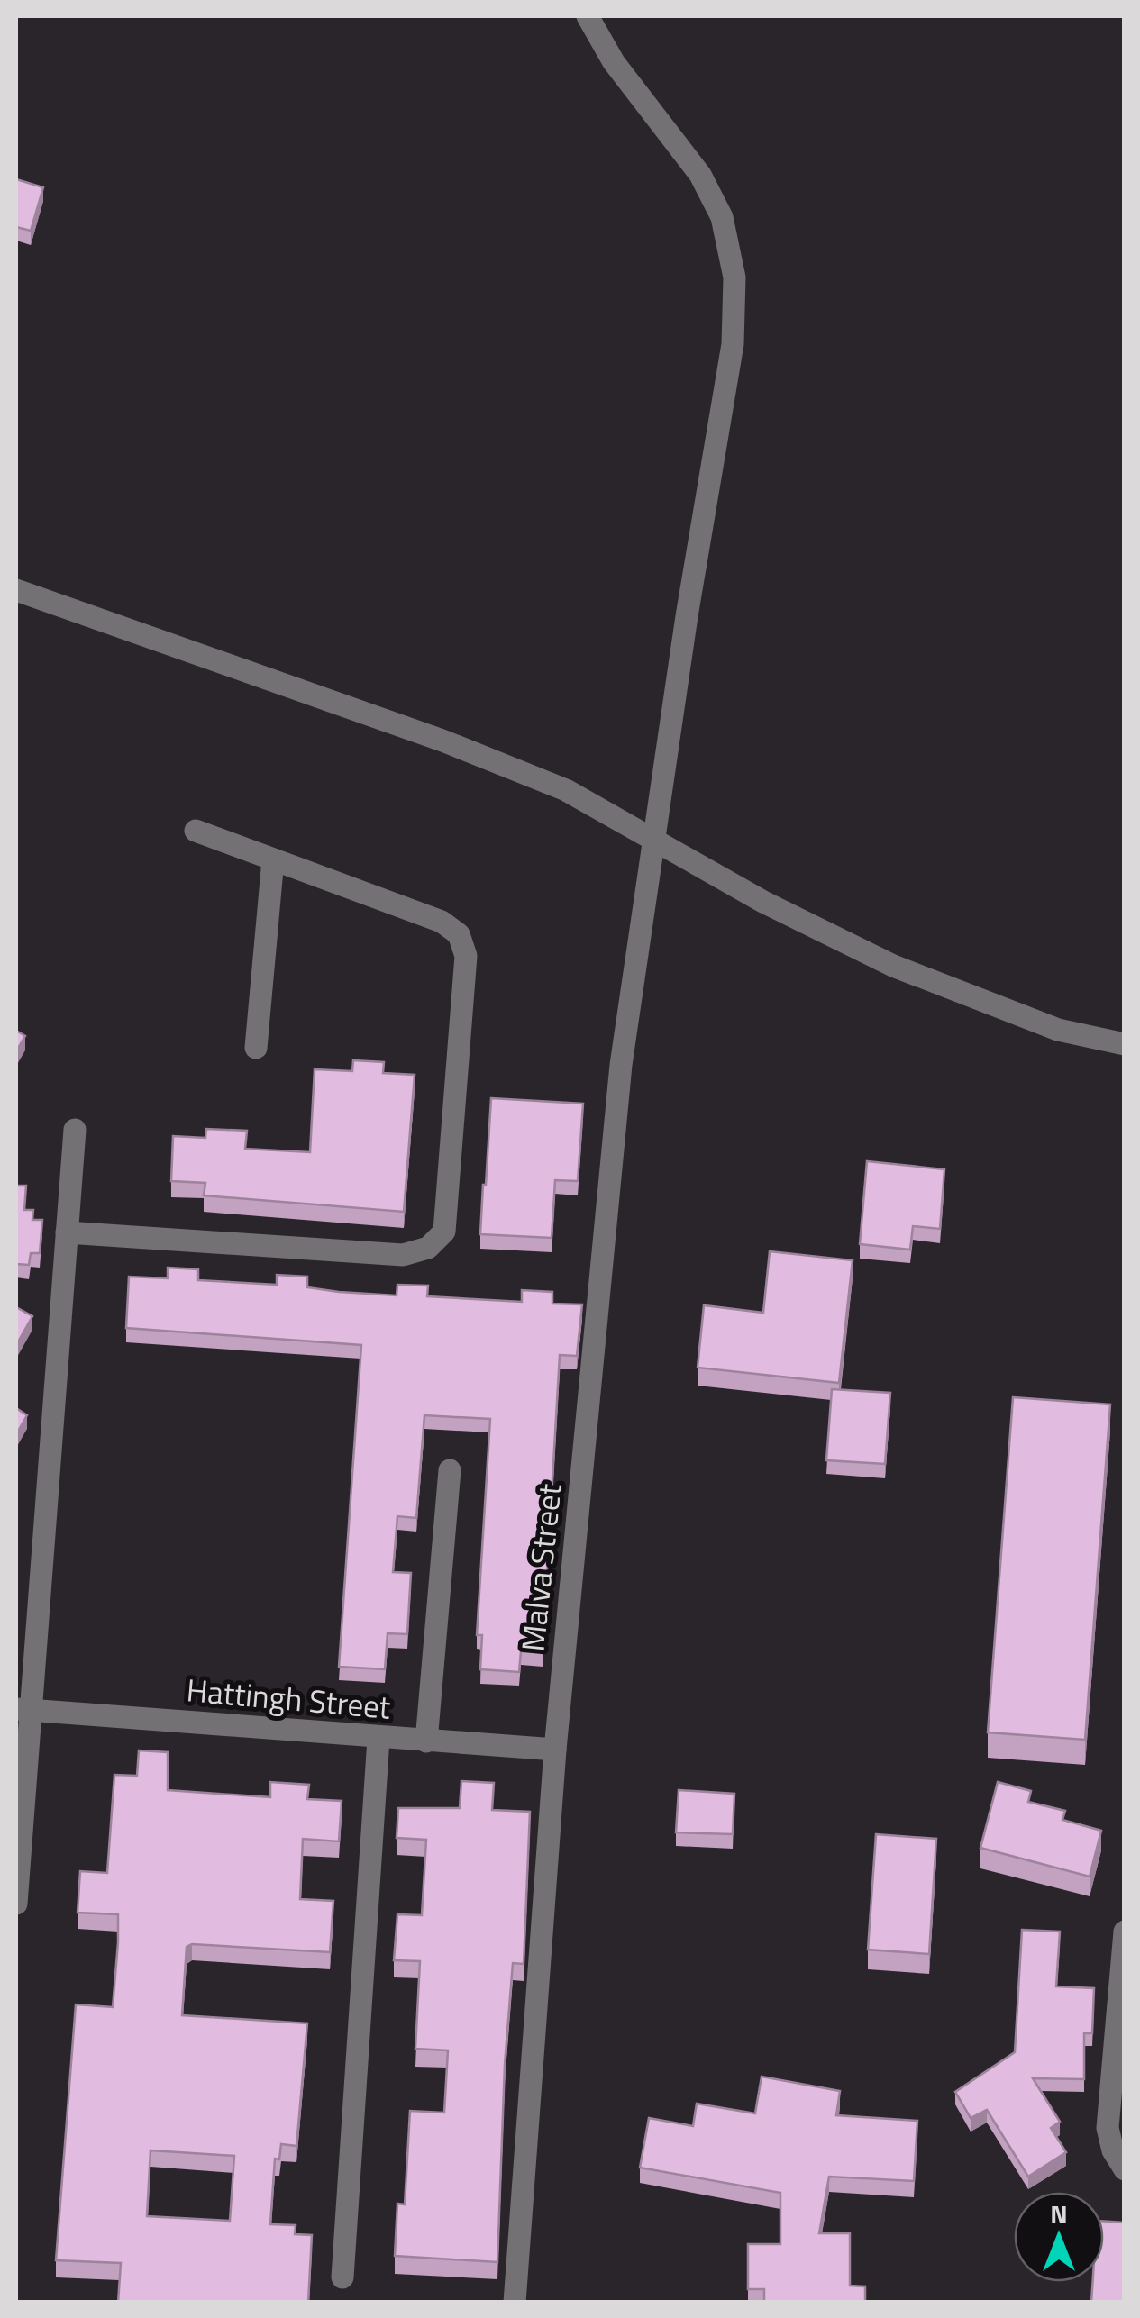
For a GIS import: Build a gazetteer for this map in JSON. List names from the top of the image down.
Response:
{
  "streets": {
    "street": ["Malva Street", "Hattingh Street"]
  },
  "crossings": [
    ["Malva Street", "Hattingh Street"]
  ],
  "north": "top"
}
